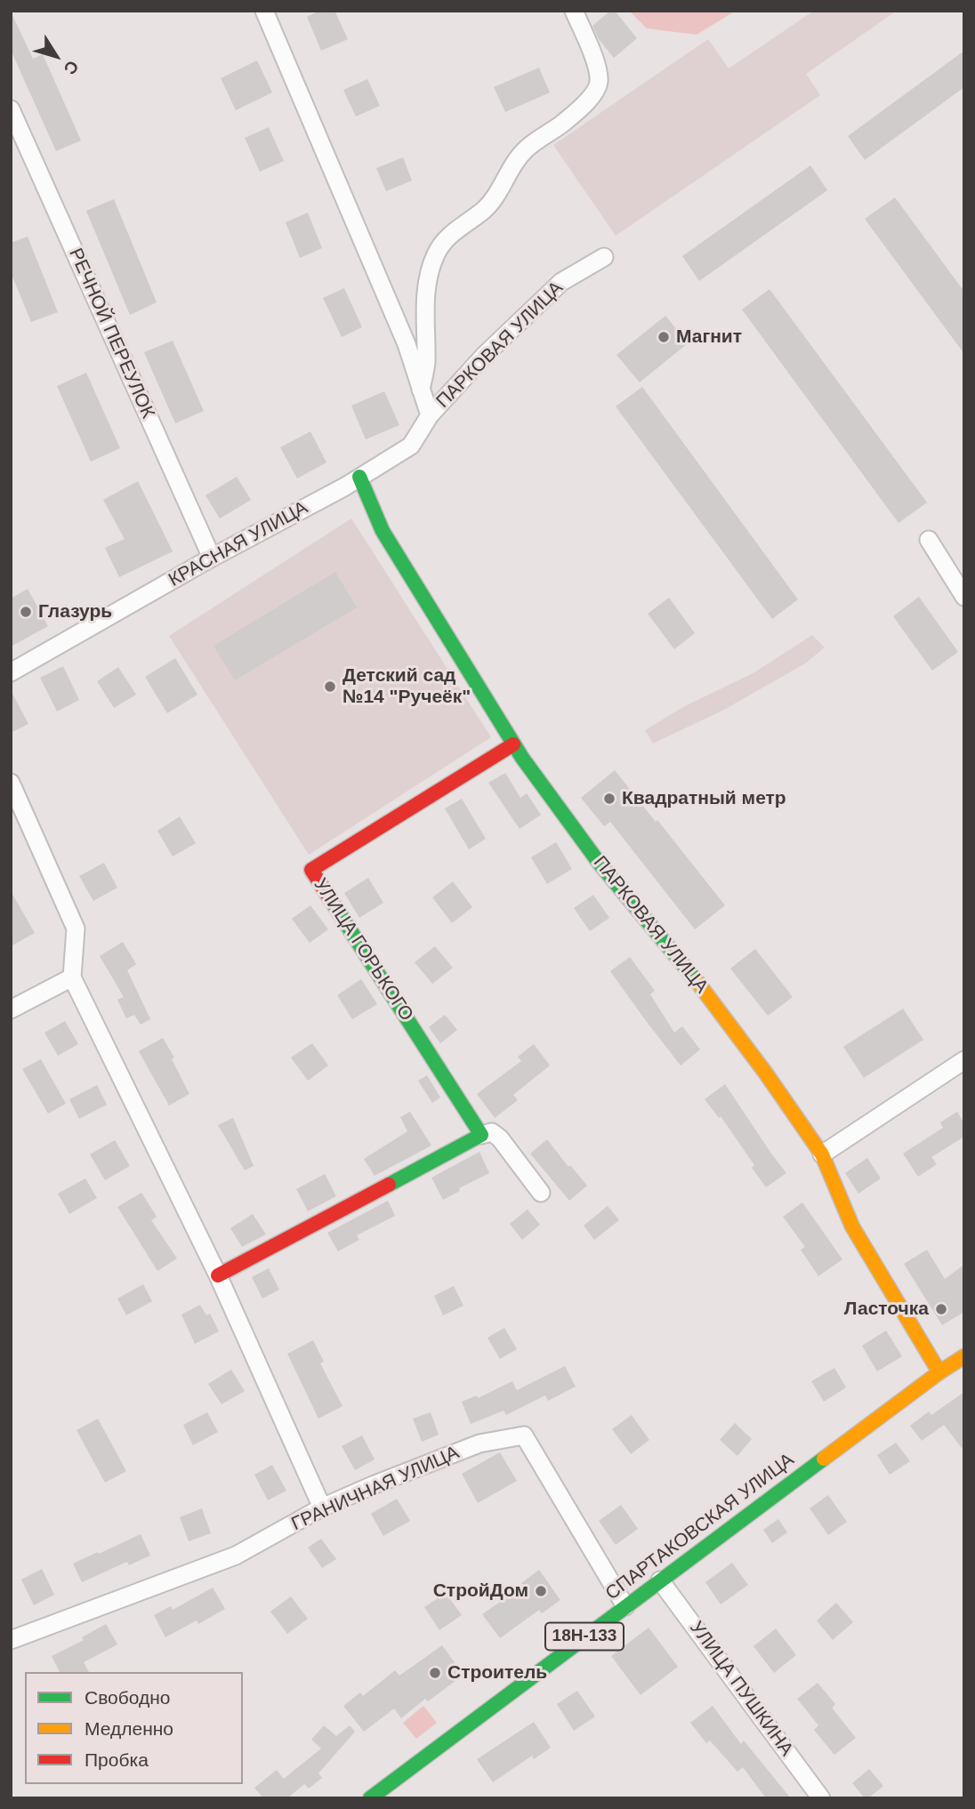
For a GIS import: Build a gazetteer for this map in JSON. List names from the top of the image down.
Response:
{
  "streets": {
    "street": [
      "РЕЧНОЙ ПЕРЕУЛОК",
      "ПАРКОВАЯ УЛИЦА",
      "КРАСНАЯ УЛИЦА",
      "УЛИЦА ГОРЬКОГО",
      "ГРАНИЧНАЯ УЛИЦА",
      "СПАРТАКОВСКАЯ УЛИЦА",
      "18Н-133",
      "УЛИЦА ПУШКИНА"
    ]
  },
  "crossings": [
    ["РЕЧНОЙ ПЕРЕУЛОК", "КРАСНАЯ УЛИЦА"],
    ["ПАРКОВАЯ УЛИЦА", "КРАСНАЯ УЛИЦА"],
    ["ПАРКОВАЯ УЛИЦА", "УЛИЦА ГОРЬКОГО"],
    ["ПАРКОВАЯ УЛИЦА", "СПАРТАКОВСКАЯ УЛИЦА"],
    ["ГРАНИЧНАЯ УЛИЦА", "СПАРТАКОВСКАЯ УЛИЦА"],
    ["СПАРТАКОВСКАЯ УЛИЦА", "УЛИЦА ПУШКИНА"]
  ],
  "places": [
    "Магнит",
    "Глазурь",
    "Детский сад №14 \"Ручеёк\"",
    "Квадратный метр",
    "Ласточка",
    "СтройДом",
    "Строитель"
  ],
  "legend": ["Свободно", "Медленно", "Пробка"],
  "north": "bottom right"
}
